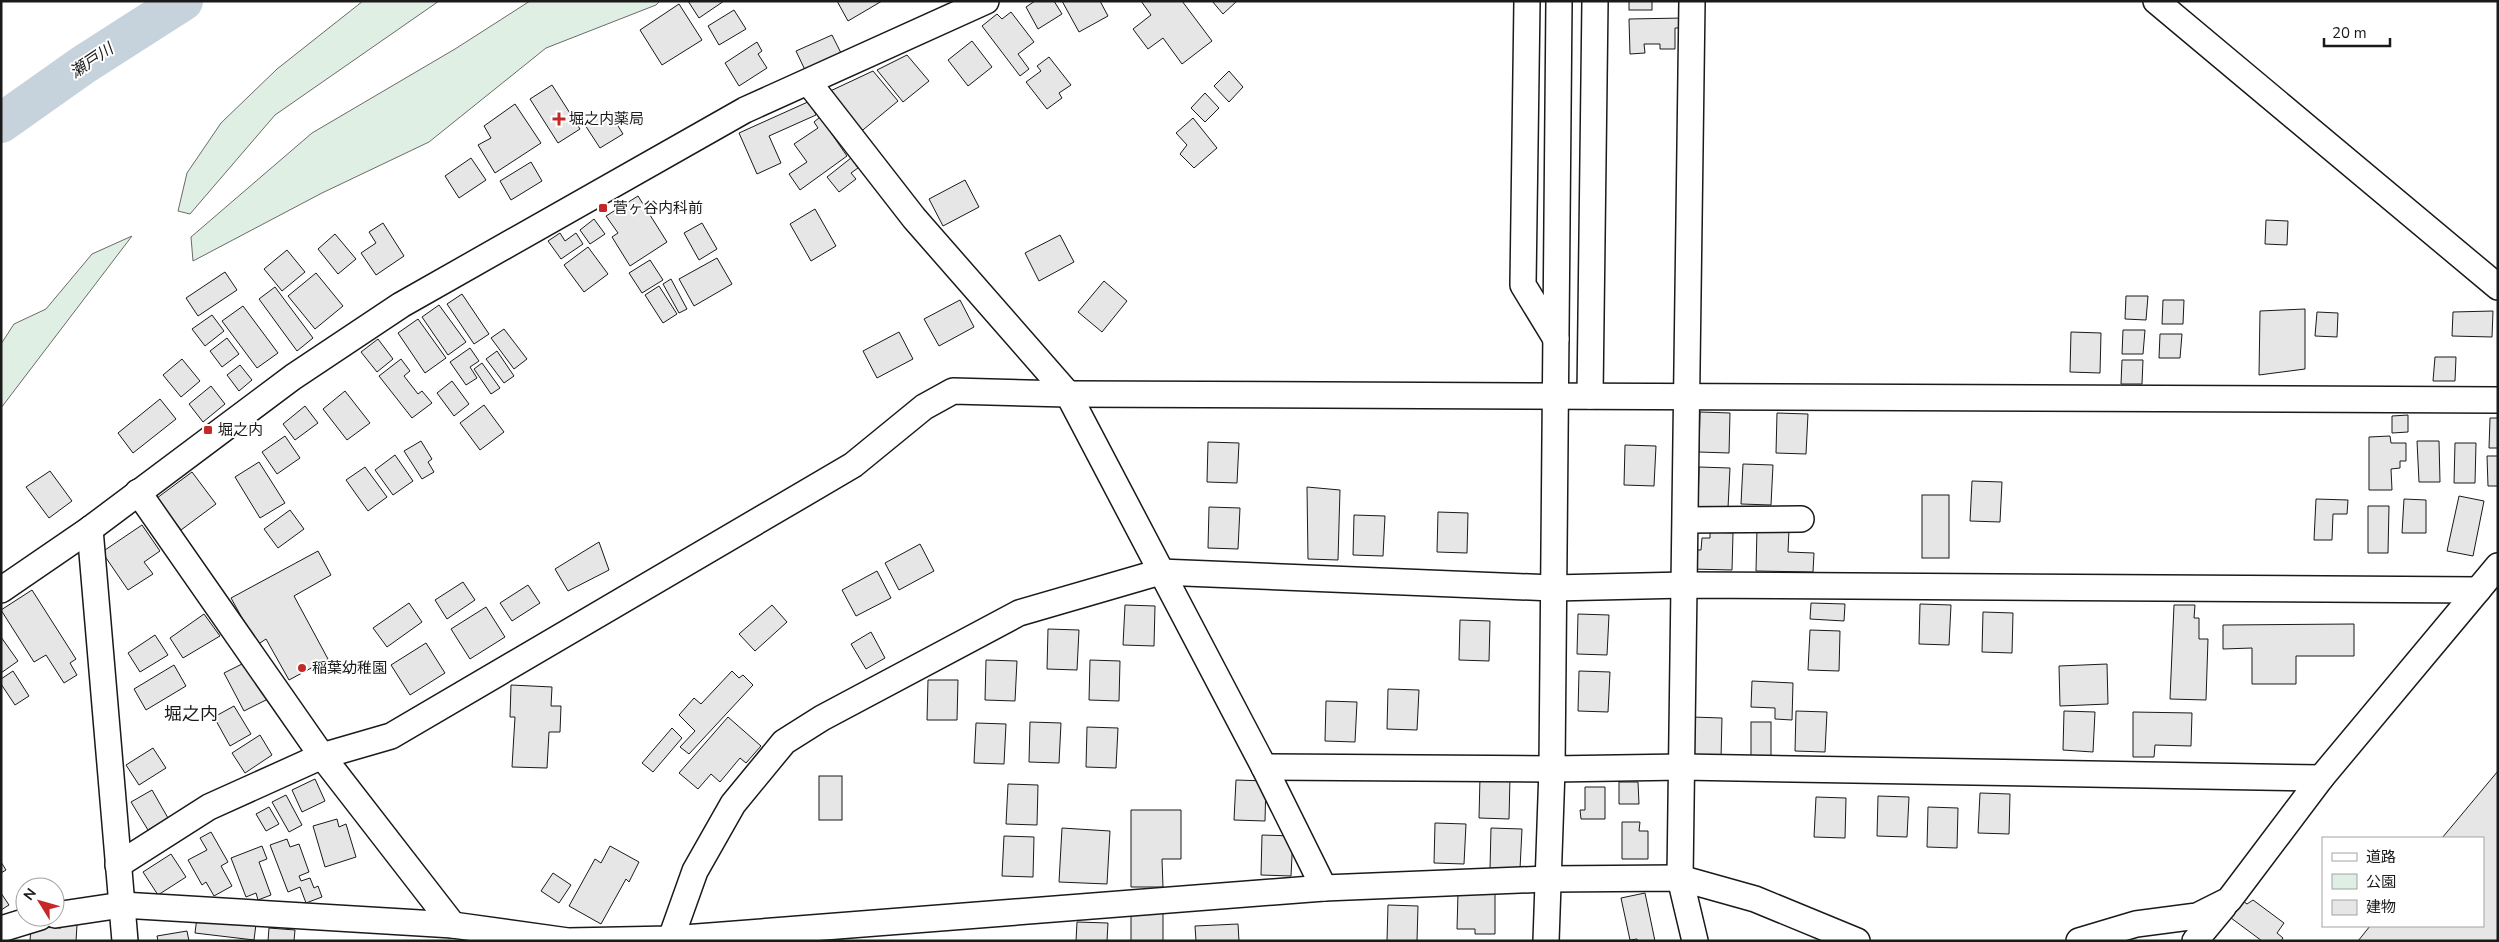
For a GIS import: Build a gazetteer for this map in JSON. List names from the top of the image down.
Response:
{
  "districts": ["堀之内"],
  "water": ["瀬戸川"],
  "places": {
    "health": ["堀之内薬局"],
    "transit": ["菅ヶ谷内科前", "堀之内"],
    "other": ["稲葉幼稚園"]
  },
  "legend": ["道路", "公園", "建物"],
  "scale_bar": "20 m",
  "north": "top left"
}
